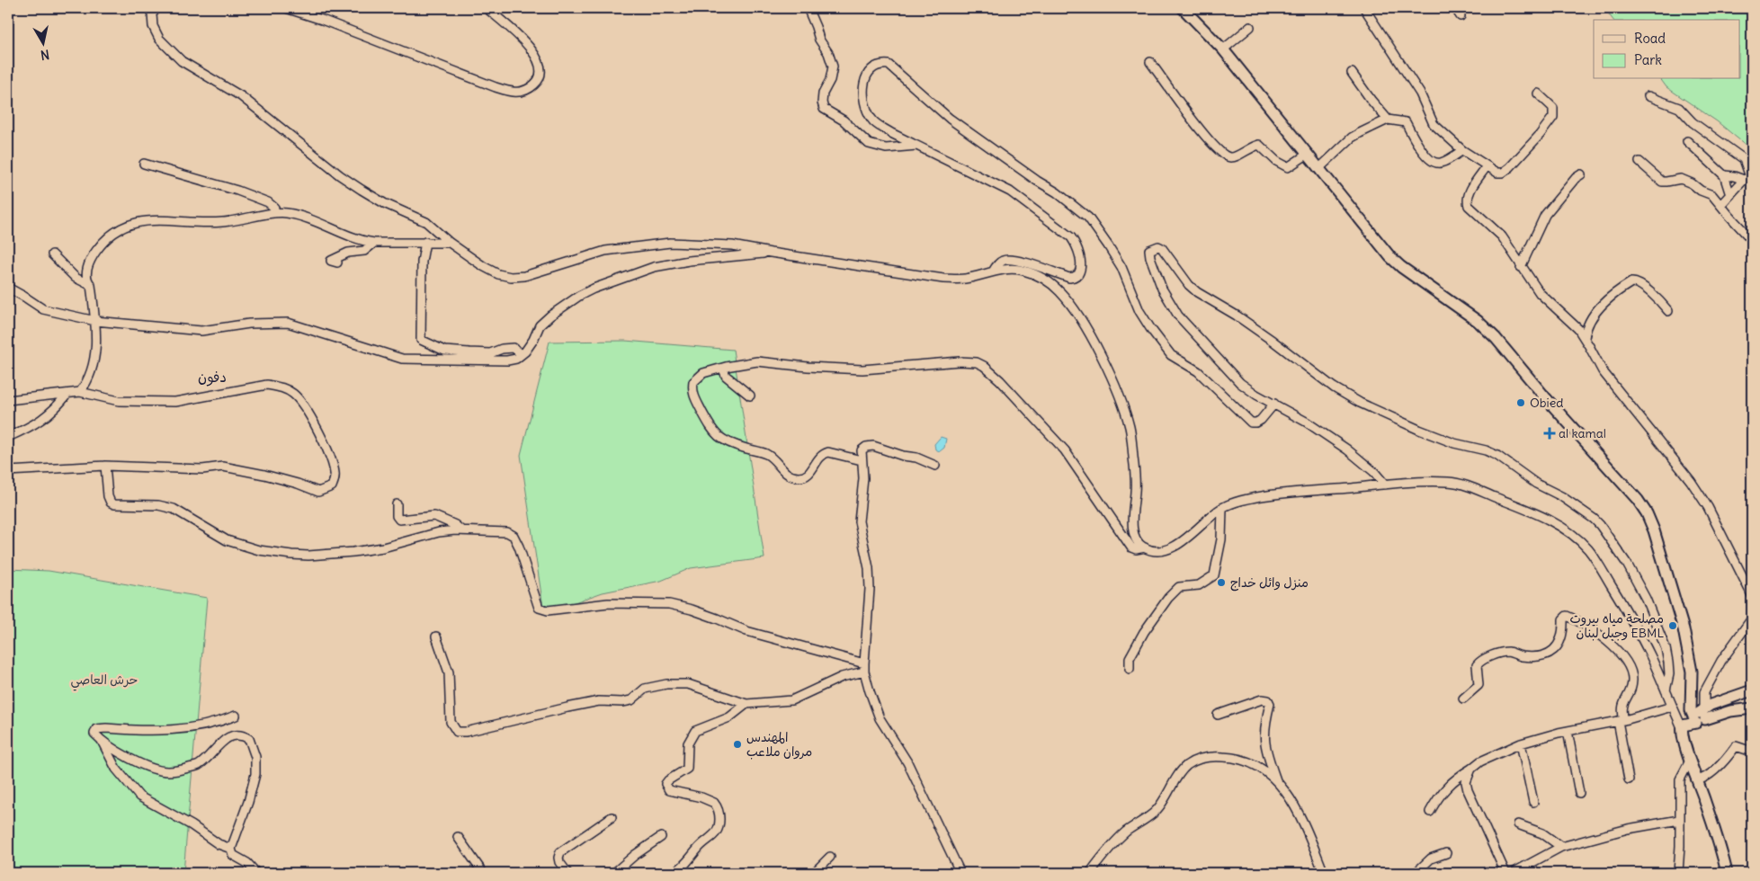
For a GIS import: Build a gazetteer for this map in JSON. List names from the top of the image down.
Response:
{
  "districts": ["دفون"],
  "parks": ["حرش العاصي"],
  "places": {
    "other": [
      "Obied",
      "منزل وائل خداج",
      "مصلحة مياه بيروت وجبل لبنان EBML",
      "المهندس مروان ملاعب"
    ],
    "health": ["al kamal"]
  },
  "legend": ["Road", "Park"],
  "north": "bottom"
}
